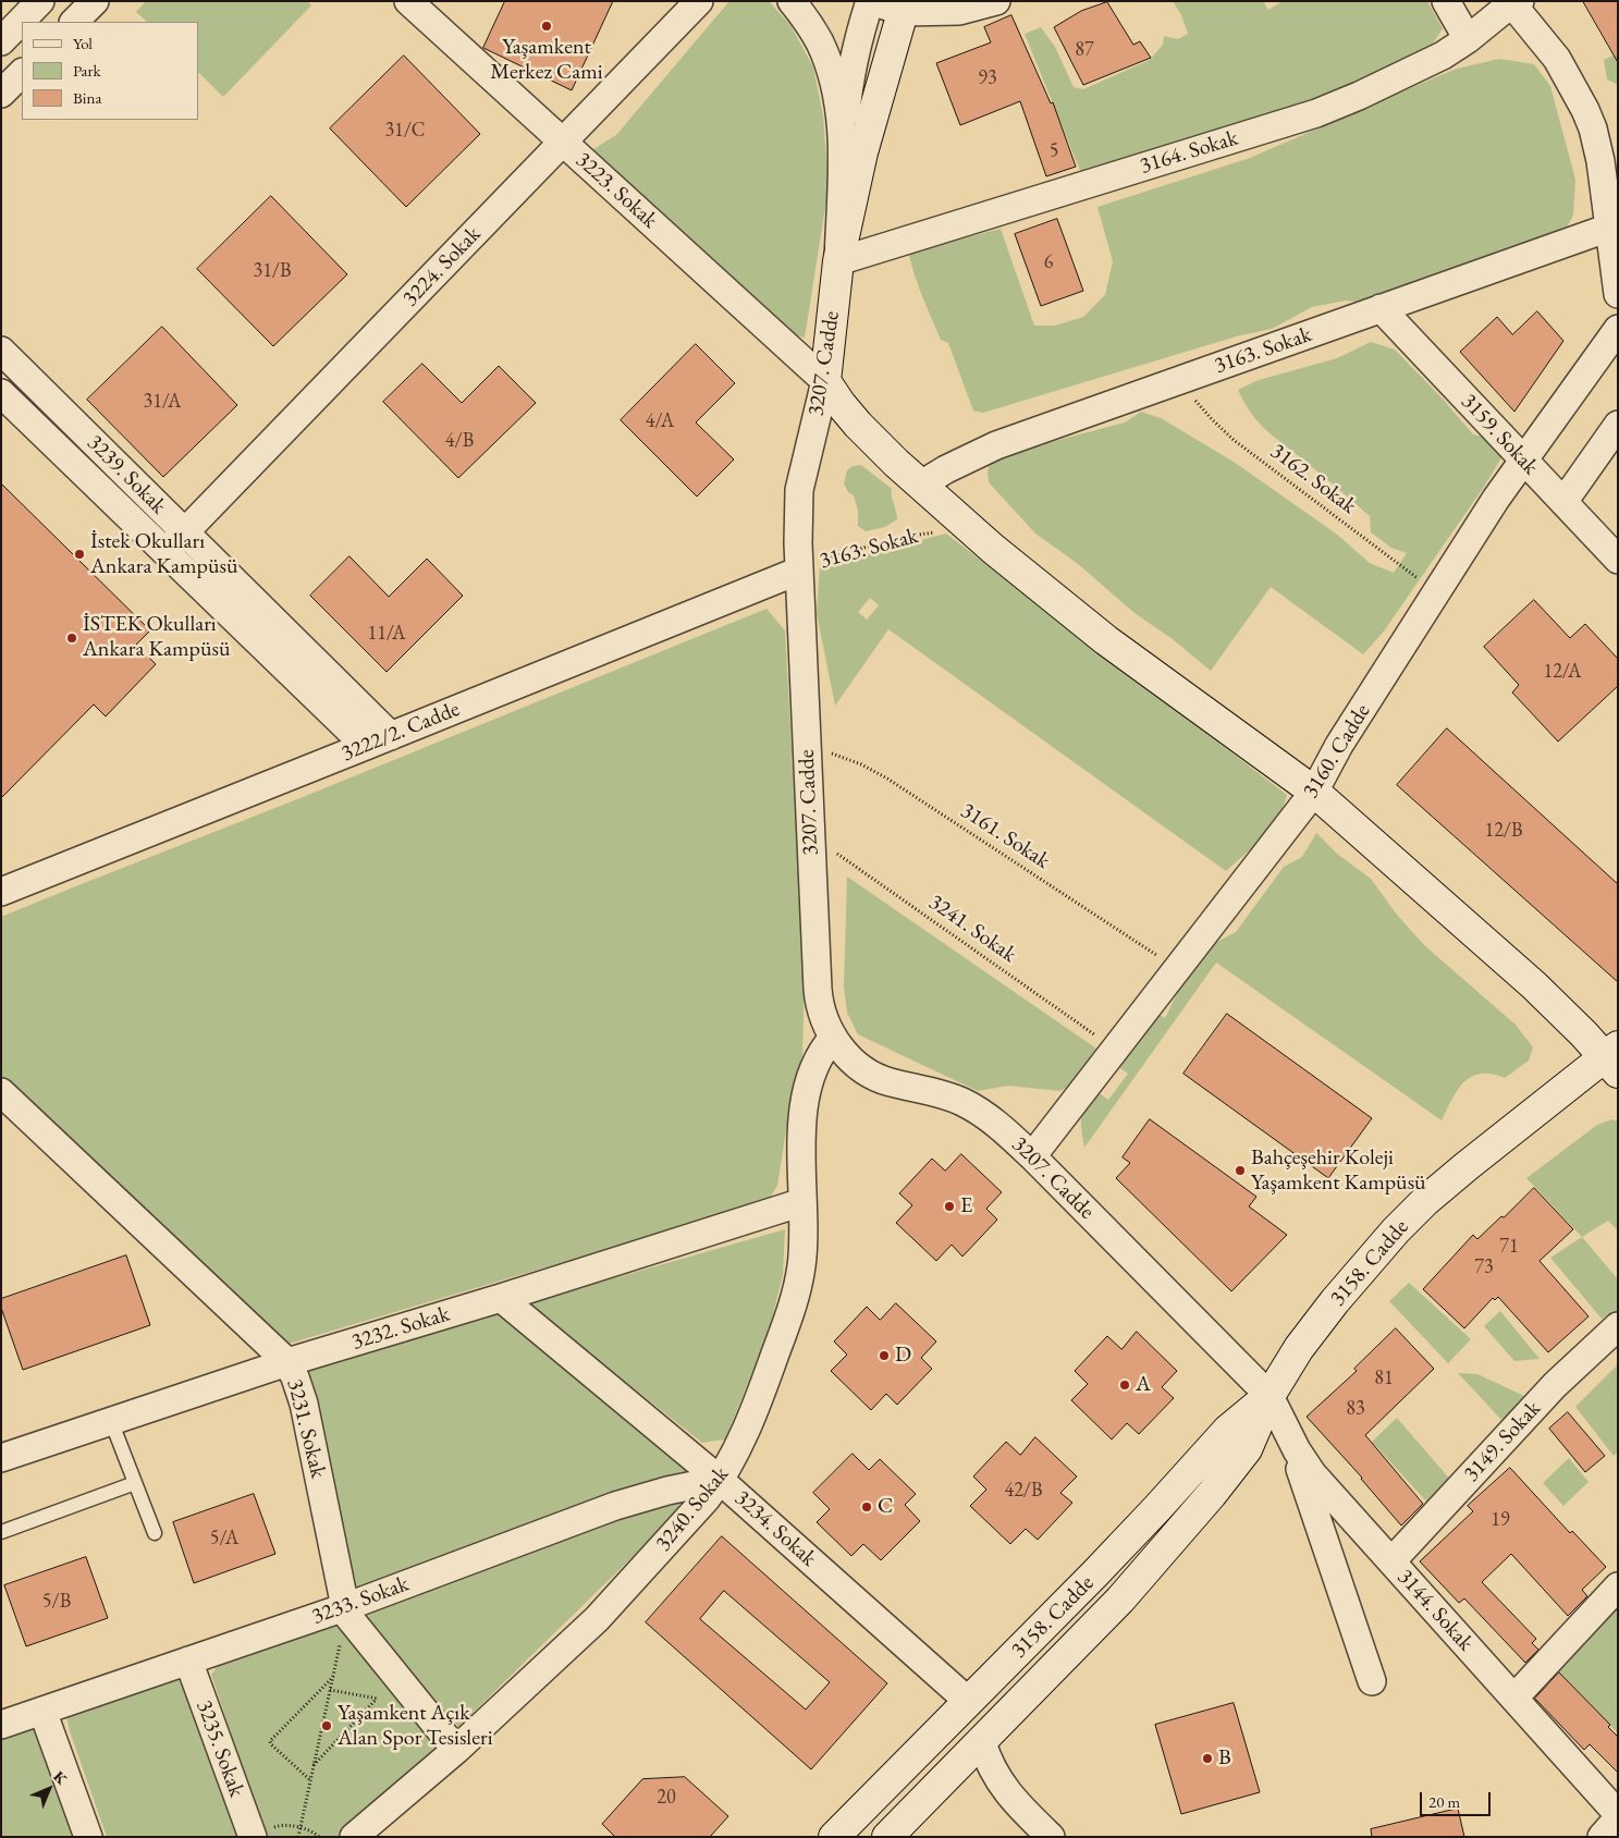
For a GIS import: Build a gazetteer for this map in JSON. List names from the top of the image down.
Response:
{
  "streets": {
    "street": [
      "3164. Sokak",
      "3223. Sokak",
      "3224. Sokak",
      "3163. Sokak",
      "3207. Cadde",
      "3159. Sokak",
      "3239. Sokak",
      "3222/2. Cadde",
      "3160. Cadde",
      "3158. Cadde",
      "3232. Sokak",
      "3231. Sokak",
      "3149. Sokak",
      "3240. Sokak",
      "3234. Sokak",
      "3233. Sokak",
      "3144. Sokak",
      "3235. Sokak"
    ],
    "path": ["3162. Sokak", "3161. Sokak", "3241. Sokak"]
  },
  "crossings": [
    ["3164. Sokak", "3207. Cadde"],
    ["3223. Sokak", "3224. Sokak"],
    ["3223. Sokak", "3207. Cadde"],
    ["3224. Sokak", "3239. Sokak"],
    ["3163. Sokak", "3207. Cadde"],
    ["3163. Sokak", "3159. Sokak"],
    ["3163. Sokak", "3162. Sokak"],
    ["3163. Sokak", "3222/2. Cadde"],
    ["3207. Cadde", "3222/2. Cadde"],
    ["3207. Cadde", "3160. Cadde"],
    ["3207. Cadde", "3161. Sokak"],
    ["3207. Cadde", "3241. Sokak"],
    ["3207. Cadde", "3158. Cadde"],
    ["3207. Cadde", "3240. Sokak"],
    ["3207. Cadde", "3144. Sokak"],
    ["3159. Sokak", "3160. Cadde"],
    ["3239. Sokak", "3222/2. Cadde"],
    ["3162. Sokak", "3160. Cadde"],
    ["3160. Cadde", "3161. Sokak"],
    ["3160. Cadde", "3241. Sokak"],
    ["3158. Cadde", "3234. Sokak"],
    ["3158. Cadde", "3144. Sokak"],
    ["3232. Sokak", "3231. Sokak"],
    ["3232. Sokak", "3240. Sokak"],
    ["3232. Sokak", "3234. Sokak"],
    ["3231. Sokak", "3240. Sokak"],
    ["3231. Sokak", "3233. Sokak"],
    ["3149. Sokak", "3144. Sokak"],
    ["3240. Sokak", "3234. Sokak"],
    ["3240. Sokak", "3233. Sokak"],
    ["3234. Sokak", "3233. Sokak"],
    ["3233. Sokak", "3235. Sokak"]
  ],
  "places": [
    "Yaşamkent Merkez Cami",
    "İstek Okulları Ankara Kampüsü",
    "İSTEK Okulları Ankara Kampüsü",
    "Bahçeşehir Koleji Yaşamkent Kampüsü",
    "E",
    "D",
    "A",
    "C",
    "Yaşamkent Açık Alan Spor Tesisleri",
    "B"
  ],
  "house_numbers": [
    "87",
    "93",
    "31/C",
    "5",
    "6",
    "31/B",
    "31/A",
    "4/A",
    "4/B",
    "11/A",
    "12/A",
    "12/B",
    "71",
    "73",
    "81",
    "83",
    "42/B",
    "19",
    "5/A",
    "5/B",
    "20"
  ],
  "legend": ["Yol", "Park", "Bina"],
  "scale_bar": "20 m",
  "north": "top right"
}
